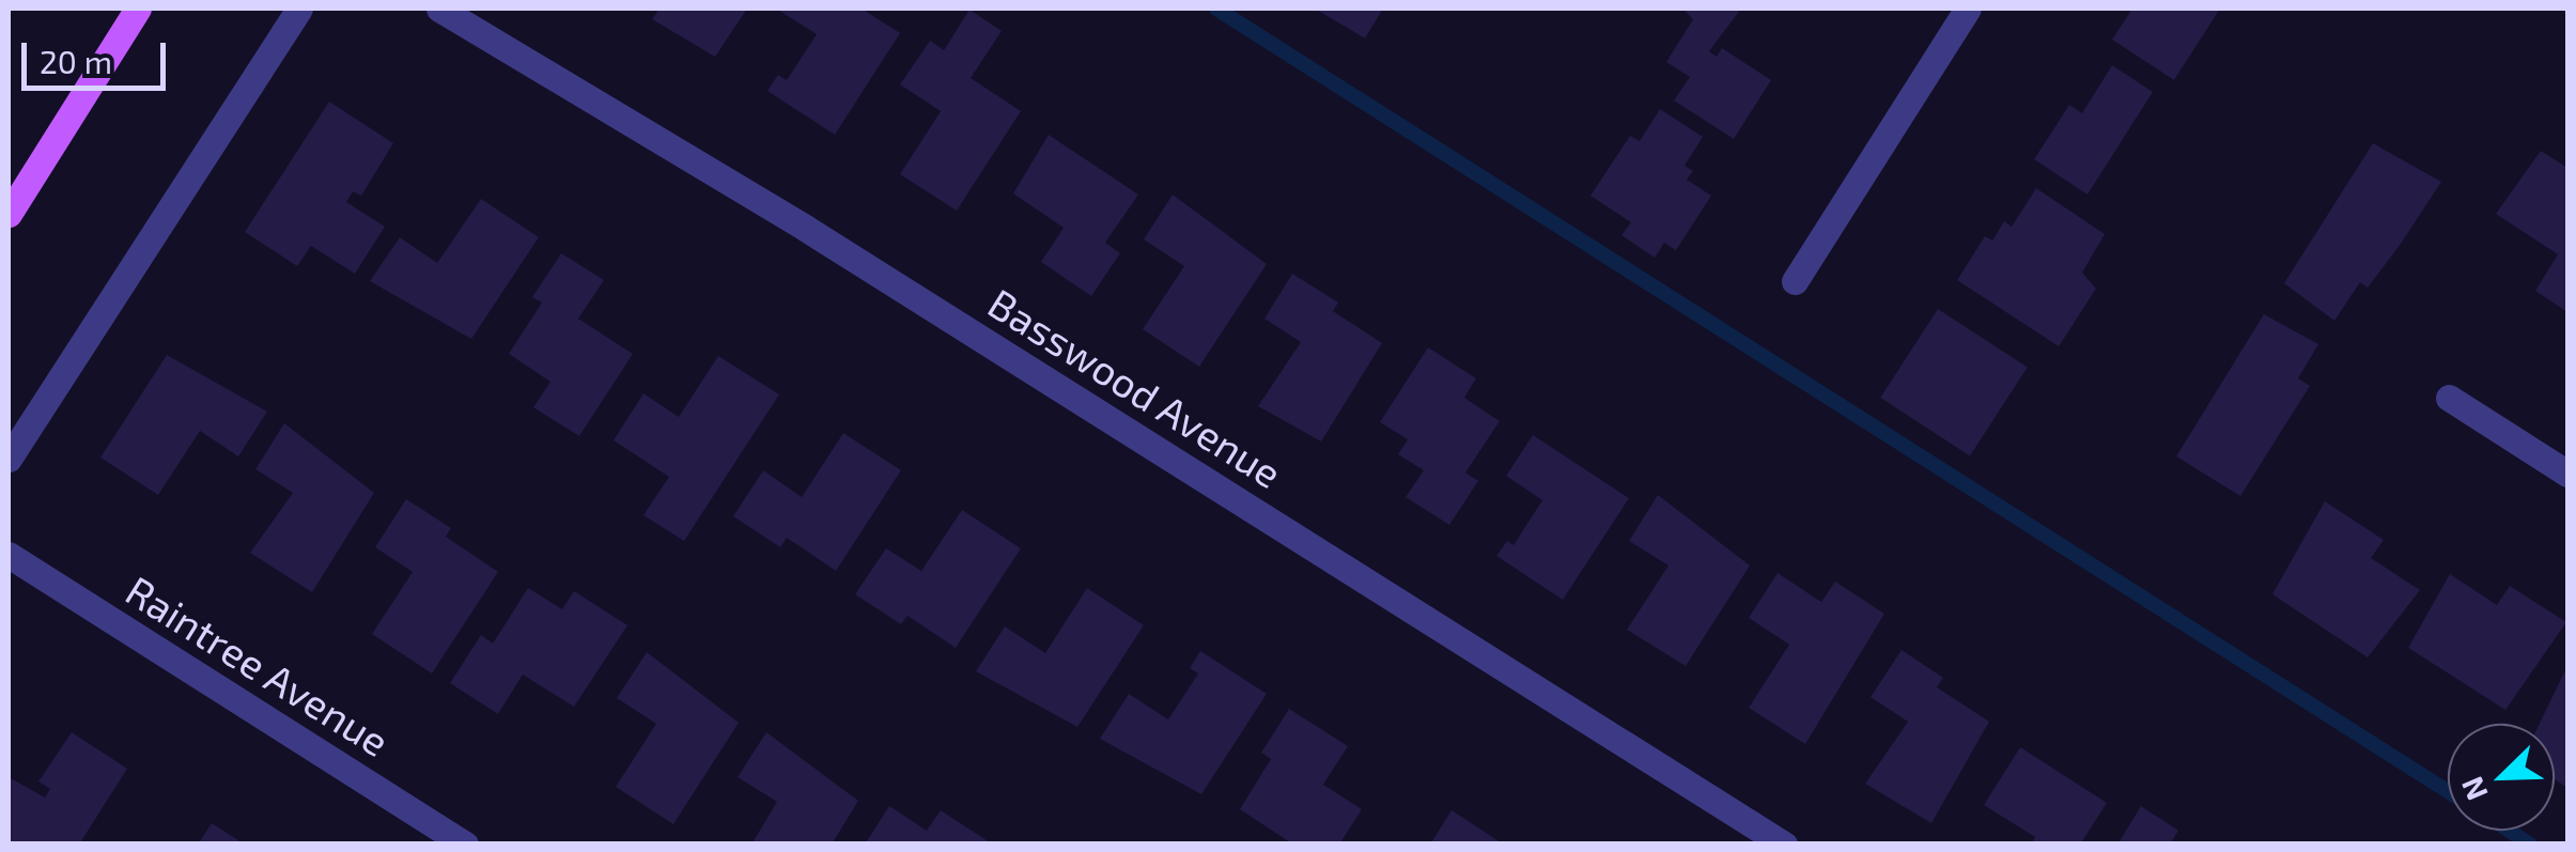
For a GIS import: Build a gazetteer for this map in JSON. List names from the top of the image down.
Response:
{
  "streets": {
    "street": ["Basswood Avenue", "Raintree Avenue"]
  },
  "scale_bar": "20 m",
  "north": "bottom left"
}
